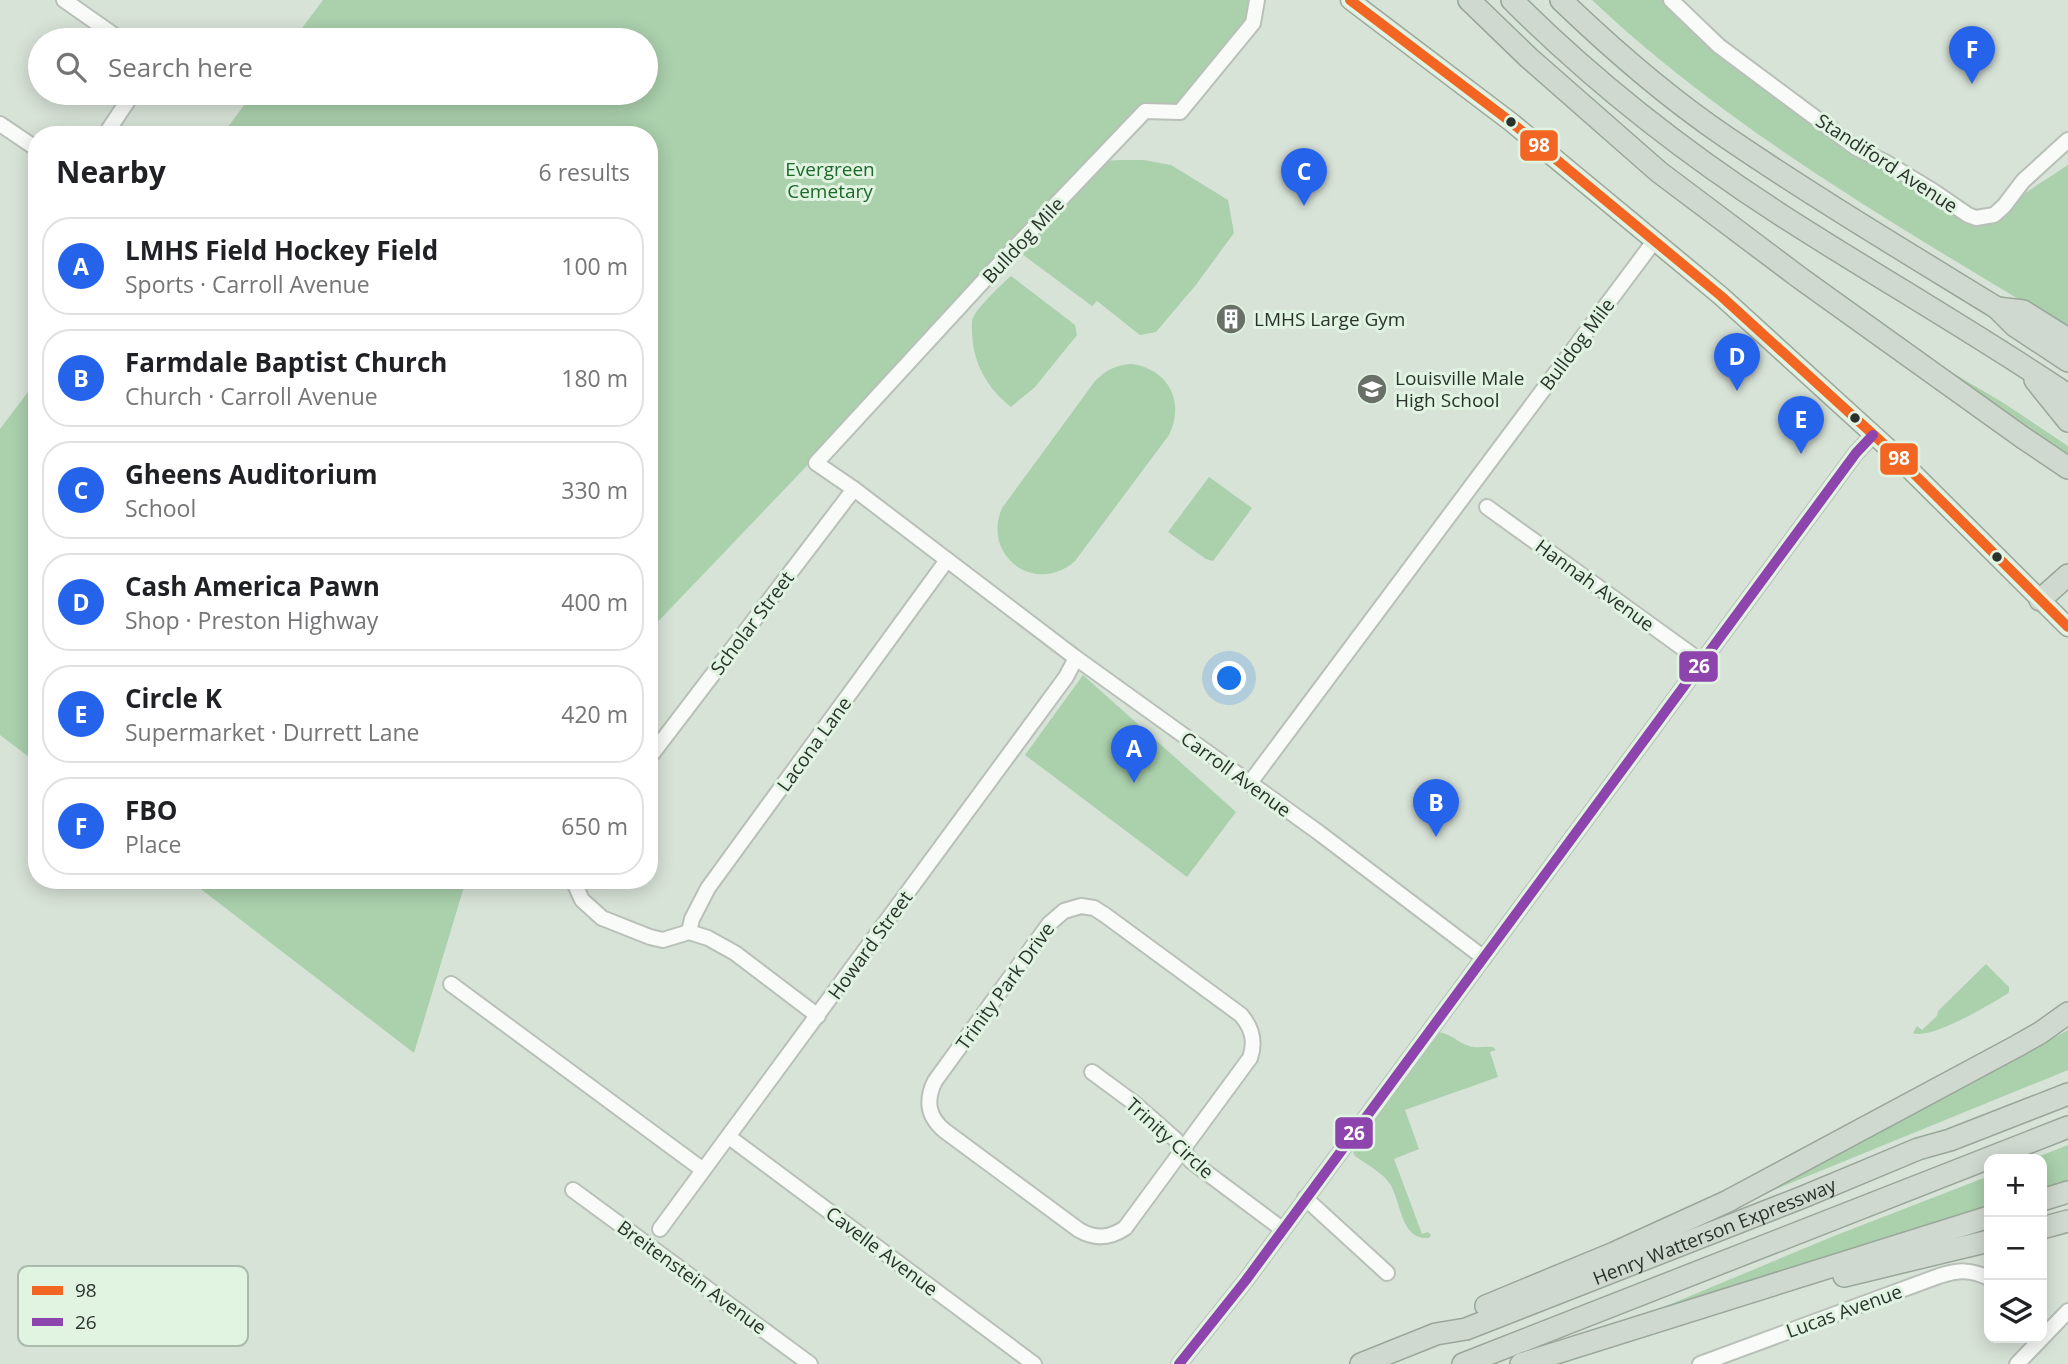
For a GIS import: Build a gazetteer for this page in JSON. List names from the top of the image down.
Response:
{
  "streets": {
    "highway": ["Henry Watterson Expressway"],
    "street": [
      "Standiford Avenue",
      "Bulldog Mile",
      "Hannah Avenue",
      "Scholar Street",
      "Lacona Lane",
      "Carroll Avenue",
      "Howard Street",
      "Trinity Park Drive",
      "Trinity Circle",
      "Cavelle Avenue",
      "Breitenstein Avenue",
      "Lucas Avenue"
    ]
  },
  "crossings": [
    ["Bulldog Mile", "Scholar Street"],
    ["Bulldog Mile", "Carroll Avenue"],
    ["Scholar Street", "Carroll Avenue"],
    ["Lacona Lane", "Carroll Avenue"],
    ["Carroll Avenue", "Howard Street"],
    ["Howard Street", "Cavelle Avenue"],
    ["Trinity Park Drive", "Trinity Circle"]
  ],
  "parks": ["Evergreen Cemetary"],
  "places": {
    "building": ["LMHS Large Gym"],
    "school or university": ["Louisville Male High School"]
  },
  "lines": ["transit line 98", "transit line 26"],
  "legend": ["98", "26"],
  "page": {
    "pins": [
      "F",
      "C",
      "D",
      "E",
      "A",
      "B"
    ],
    "search": "Search here",
    "heading": ["Nearby", "6 results"],
    "list": [
      {
        "mark": "A",
        "name": "LMHS Field Hockey Field",
        "note": "Sports · Carroll Avenue",
        "value": "100 m"
      },
      {
        "mark": "B",
        "name": "Farmdale Baptist Church",
        "note": "Church · Carroll Avenue",
        "value": "180 m"
      },
      {
        "mark": "C",
        "name": "Gheens Auditorium",
        "note": "School",
        "value": "330 m"
      },
      {
        "mark": "D",
        "name": "Cash America Pawn",
        "note": "Shop · Preston Highway",
        "value": "400 m"
      },
      {
        "mark": "E",
        "name": "Circle K",
        "note": "Supermarket · Durrett Lane",
        "value": "420 m"
      },
      {
        "mark": "F",
        "name": "FBO",
        "note": "Place",
        "value": "650 m"
      }
    ],
    "map_buttons": ["+", "−"]
  }
}
